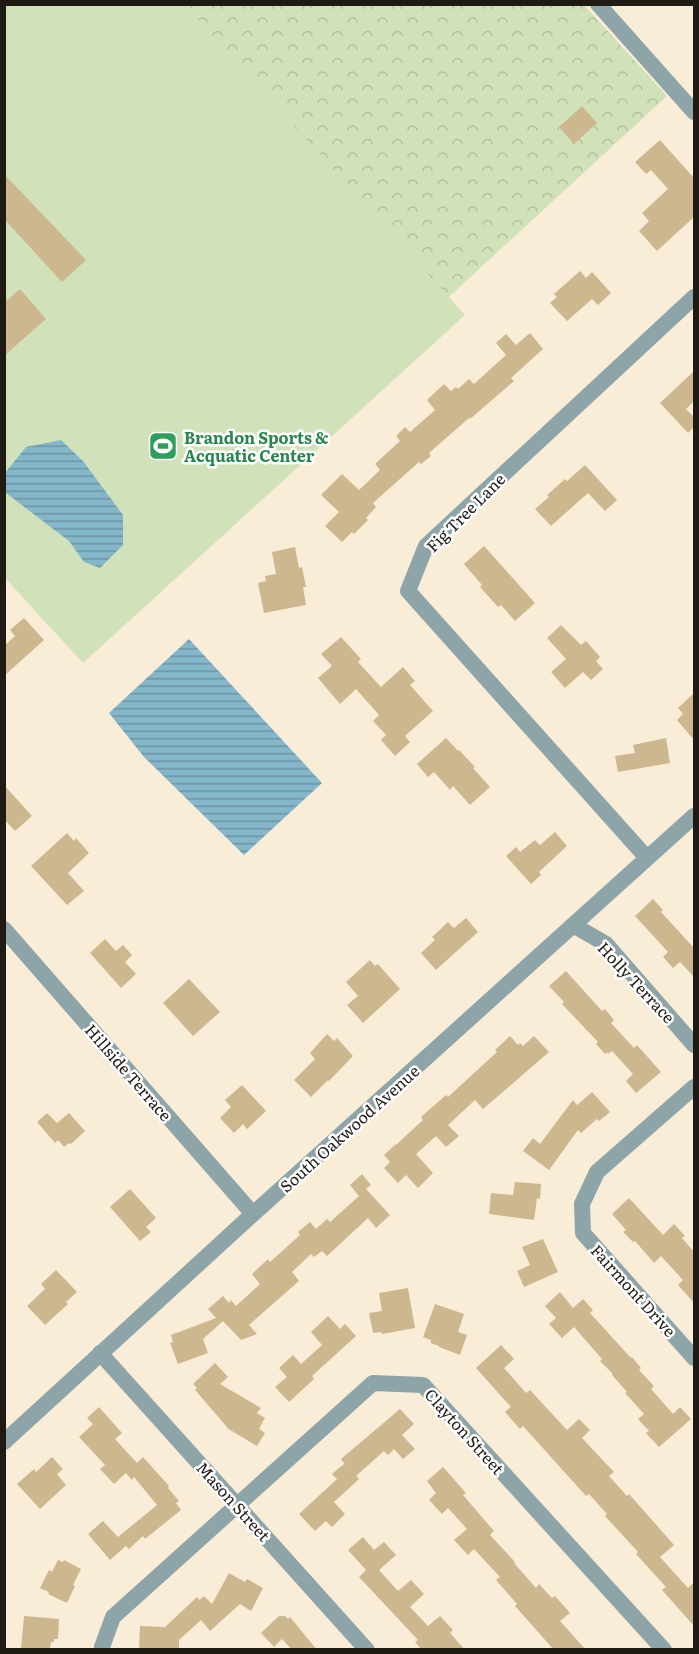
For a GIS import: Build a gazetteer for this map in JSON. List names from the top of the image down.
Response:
{
  "streets": {
    "street": [
      "Fig Tree Lane",
      "Holly Terrace",
      "Hillside Terrace",
      "South Oakwood Avenue",
      "Fairmont Drive",
      "Clayton Street",
      "Mason Street"
    ]
  },
  "crossings": [
    ["Fig Tree Lane", "South Oakwood Avenue"],
    ["Holly Terrace", "South Oakwood Avenue"],
    ["Hillside Terrace", "South Oakwood Avenue"],
    ["South Oakwood Avenue", "Mason Street"],
    ["Clayton Street", "Mason Street"]
  ],
  "places": {
    "sports": ["Brandon Sports & Acquatic Center"]
  }
}
